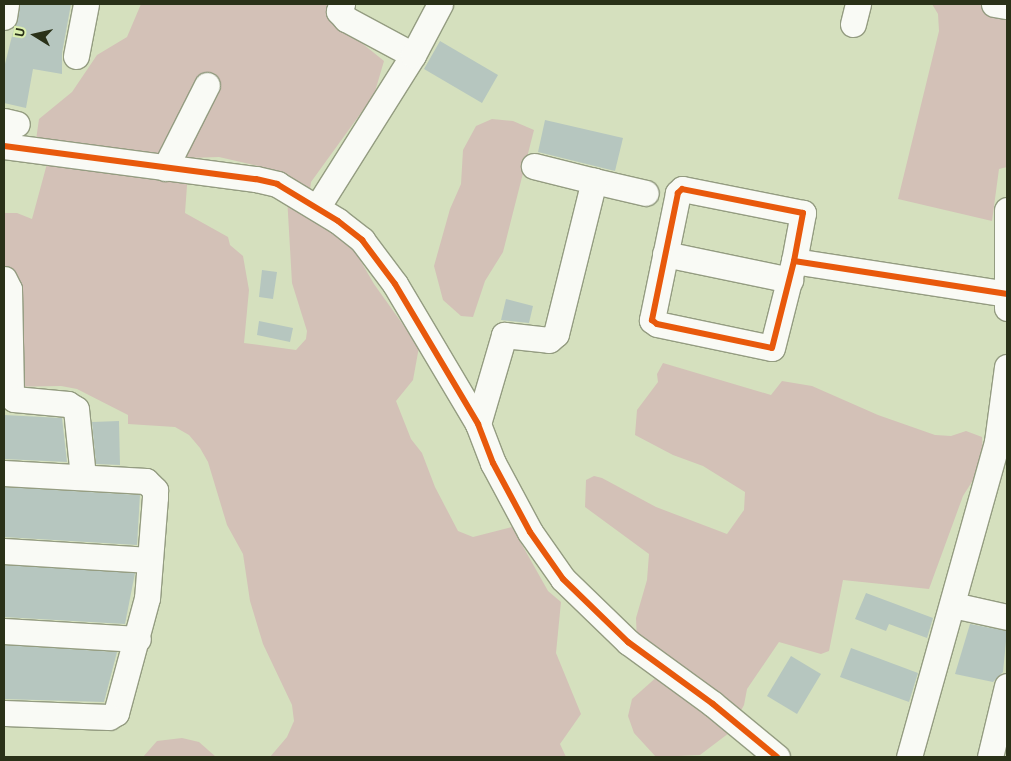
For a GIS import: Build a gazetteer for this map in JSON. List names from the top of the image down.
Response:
{
  "north": "left"
}
